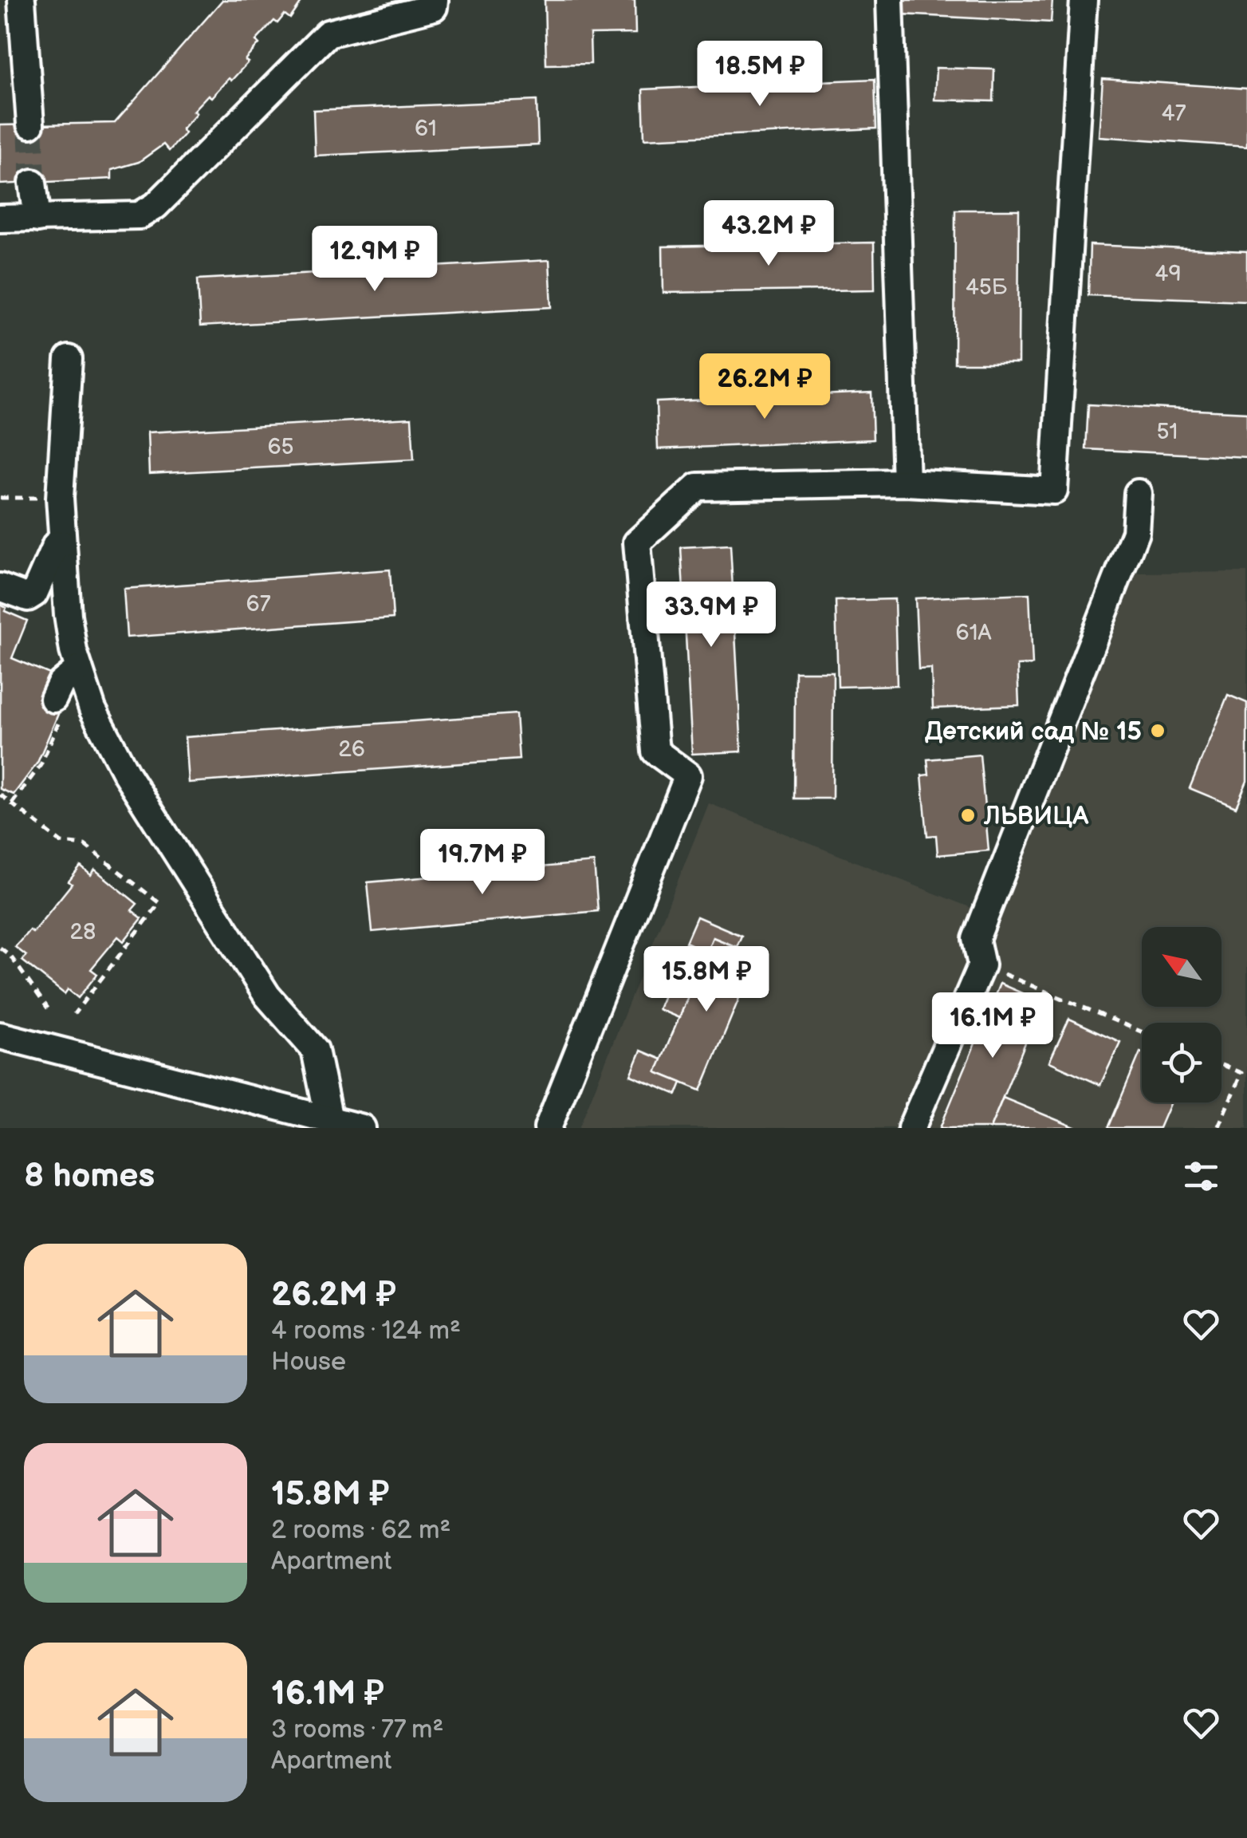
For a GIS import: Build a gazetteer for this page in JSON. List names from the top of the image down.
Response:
{
  "places": ["Детский сад № 15", "ЛЬВИЦА"],
  "house_numbers": [
    "47",
    "61",
    "49",
    "45Б",
    "51",
    "65",
    "67",
    "61А",
    "26",
    "28"
  ],
  "north": "top left",
  "page": {
    "price": [
      "18.5M ₽",
      "43.2M ₽",
      "12.9M ₽",
      "26.2M ₽",
      "33.9M ₽",
      "19.7M ₽",
      "15.8M ₽",
      "16.1M ₽"
    ],
    "heading": "8 homes",
    "list": [
      {
        "name": "26.2M ₽",
        "note": "4 rooms · 124 m² · House"
      },
      {
        "name": "15.8M ₽",
        "note": "2 rooms · 62 m² · Apartment"
      },
      {
        "name": "16.1M ₽",
        "note": "3 rooms · 77 m² · Apartment"
      }
    ]
  }
}
